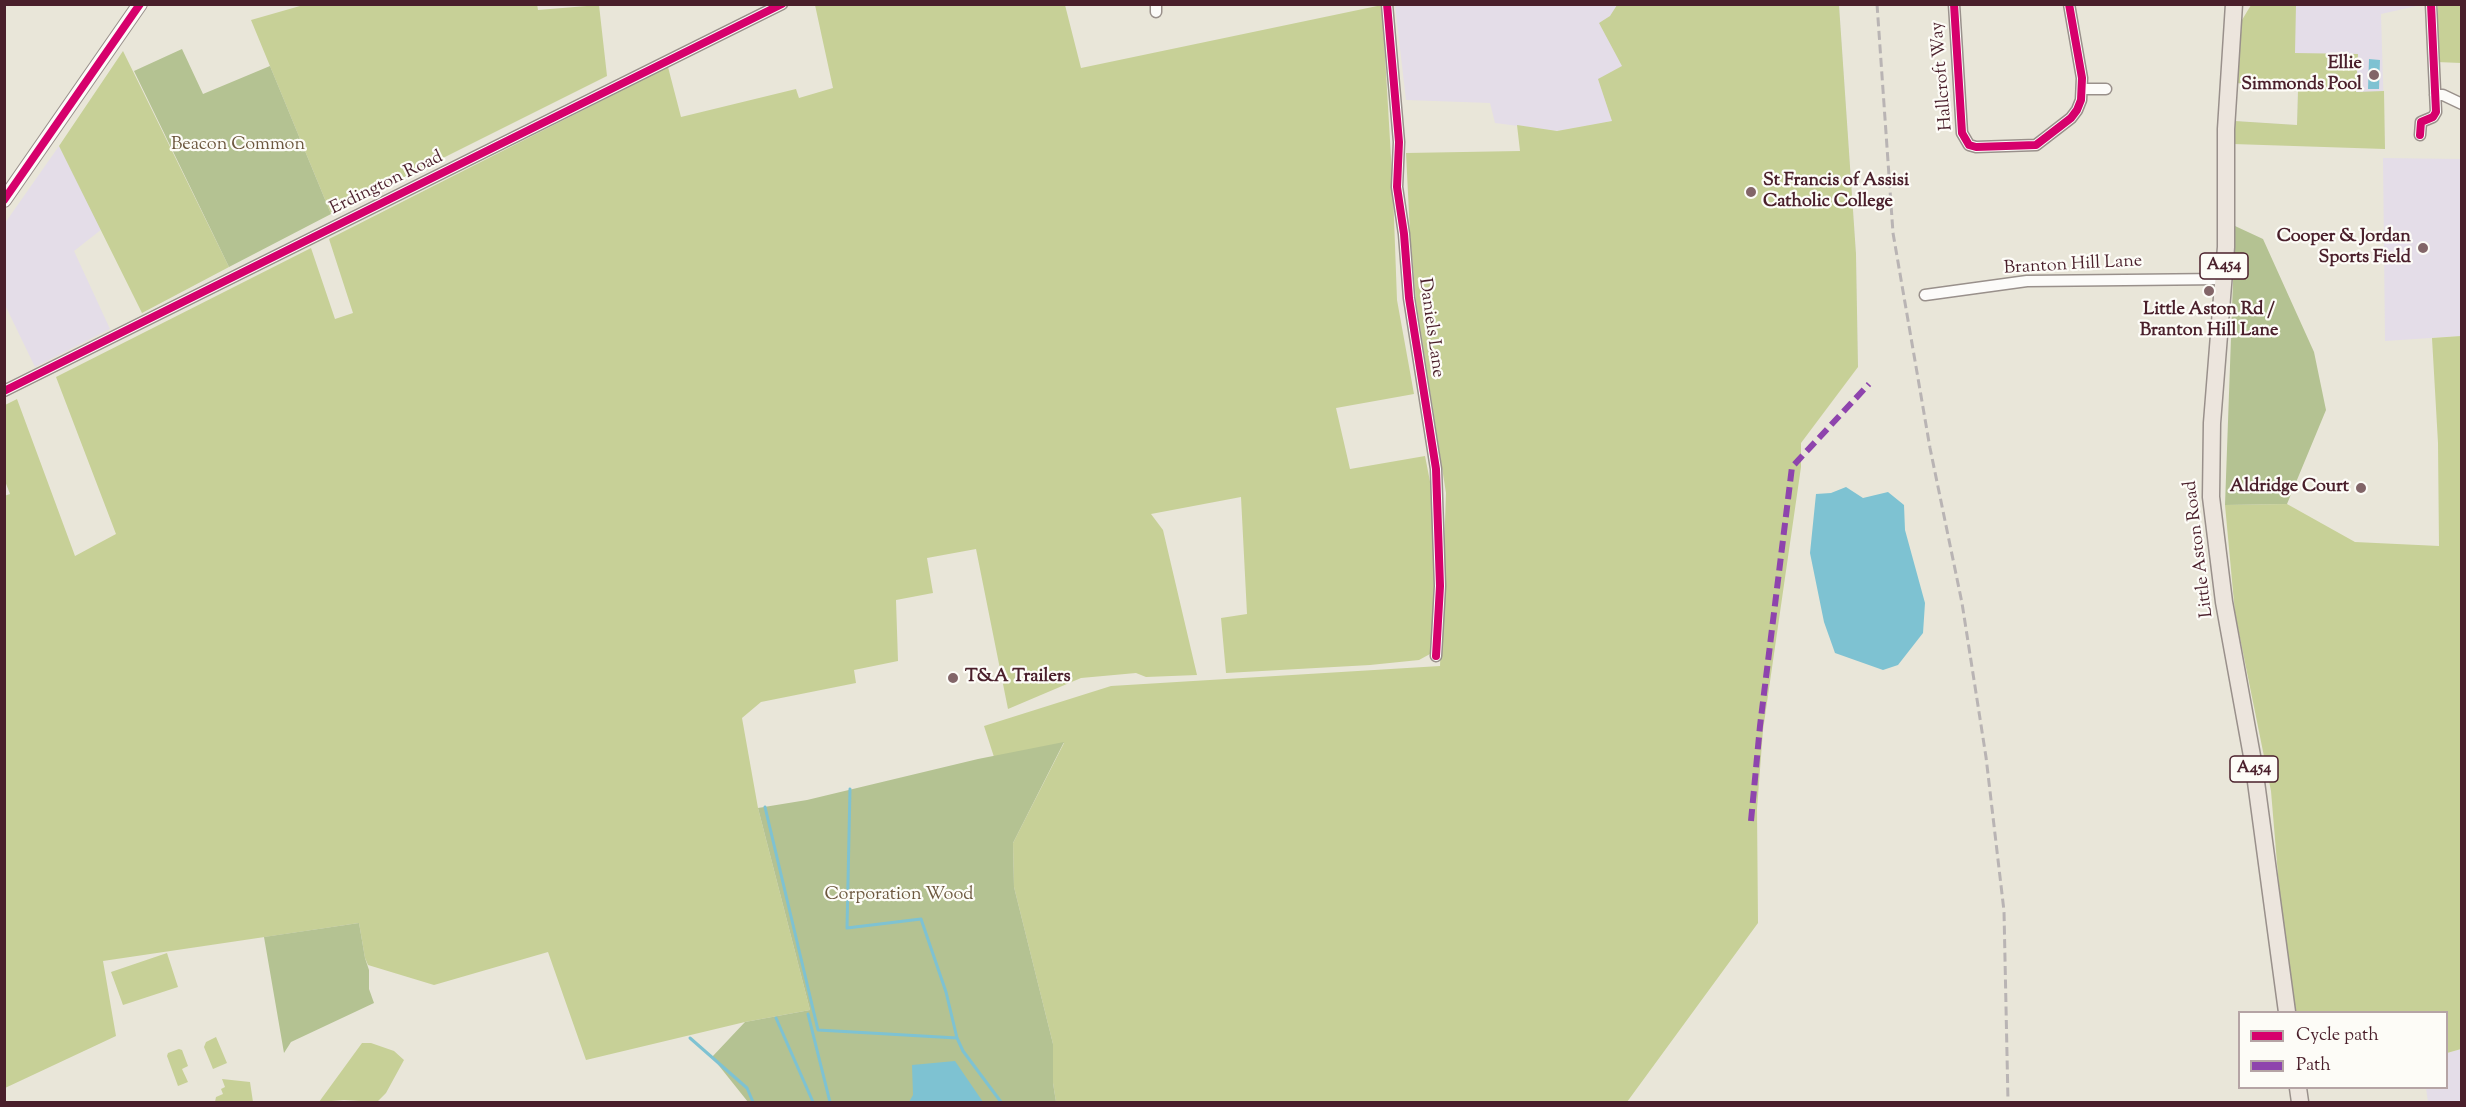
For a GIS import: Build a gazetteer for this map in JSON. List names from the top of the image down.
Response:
{
  "streets": {
    "main road": ["A454", "Little Aston Road"],
    "street": [
      "Hallcroft Way",
      "Erdington Road",
      "Branton Hill Lane",
      "Daniels Lane"
    ]
  },
  "crossings": [
    ["Branton Hill Lane", "Little Aston Road"]
  ],
  "parks": ["Beacon Common", "Corporation Wood"],
  "places": [
    "Ellie Simmonds Pool",
    "St Francis of Assisi Catholic College",
    "Cooper & Jordan Sports Field",
    "Little Aston Rd / Branton Hill Lane",
    "Aldridge Court",
    "T&A Trailers"
  ],
  "legend": ["Cycle path", "Path"]
}
